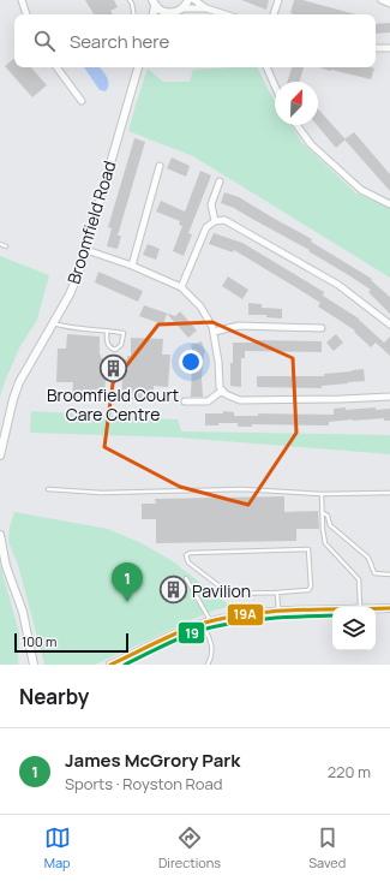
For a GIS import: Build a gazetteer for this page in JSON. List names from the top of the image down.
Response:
{
  "streets": {
    "street": ["Broomfield Road"]
  },
  "places": {
    "building": ["Broomfield Court Care Centre", "Pavilion"]
  },
  "lines": ["transit line 19A", "transit line 19"],
  "scale_bar": "100 m",
  "north": "top right",
  "page": {
    "search": "Search here",
    "pins": "1",
    "scale": "100 m",
    "heading": "Nearby",
    "list": [
      {
        "mark": "1",
        "name": "James McGrory Park",
        "note": "Sports · Royston Road",
        "value": "220 m"
      }
    ],
    "nav": ["Map", "Directions", "Saved"]
  }
}
